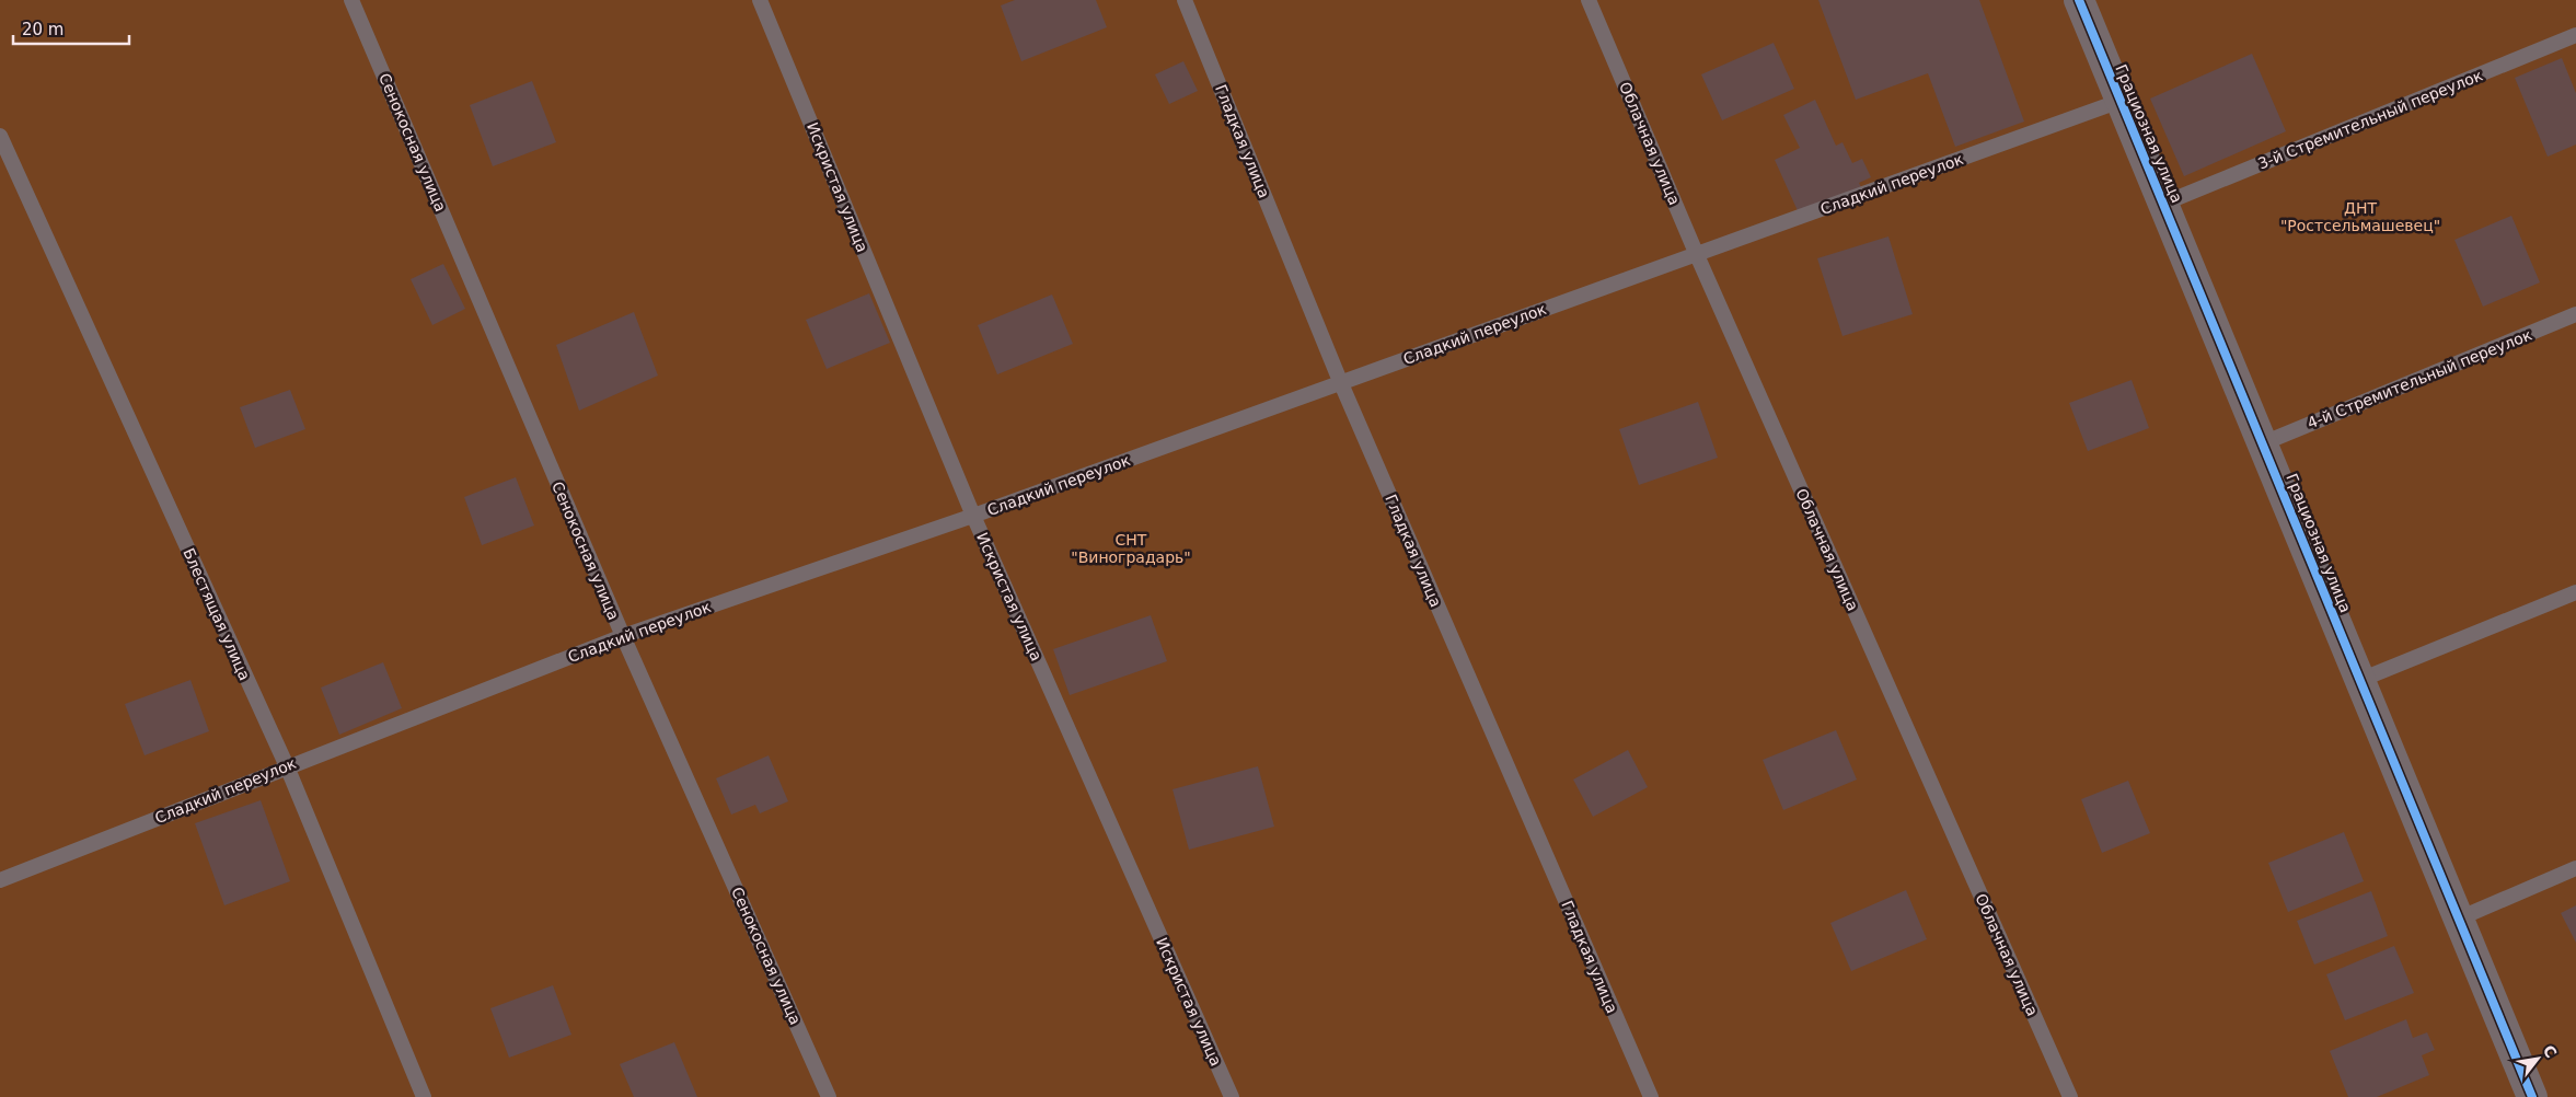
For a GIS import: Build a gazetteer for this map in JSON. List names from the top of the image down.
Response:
{
  "streets": {
    "street": ["Грациозная улица"],
    "lane": [
      "3-й Стремительный переулок",
      "Гладкая улица",
      "Сенокосная улица",
      "Облачная улица",
      "Сладкий переулок",
      "Искристая улица",
      "4-й Стремительный переулок",
      "Блестящая улица"
    ]
  },
  "crossings": [
    ["3-й Стремительный переулок", "Грациозная улица"],
    ["Грациозная улица", "Сладкий переулок"],
    ["Грациозная улица", "4-й Стремительный переулок"],
    ["Гладкая улица", "Сладкий переулок"],
    ["Сенокосная улица", "Сладкий переулок"],
    ["Облачная улица", "Сладкий переулок"],
    ["Сладкий переулок", "Искристая улица"],
    ["Сладкий переулок", "Блестящая улица"]
  ],
  "parks": ["ДНТ \"Ростсельмашевец\"", "СНТ \"Виноградарь\""],
  "scale_bar": "20 m",
  "north": "top right"
}
